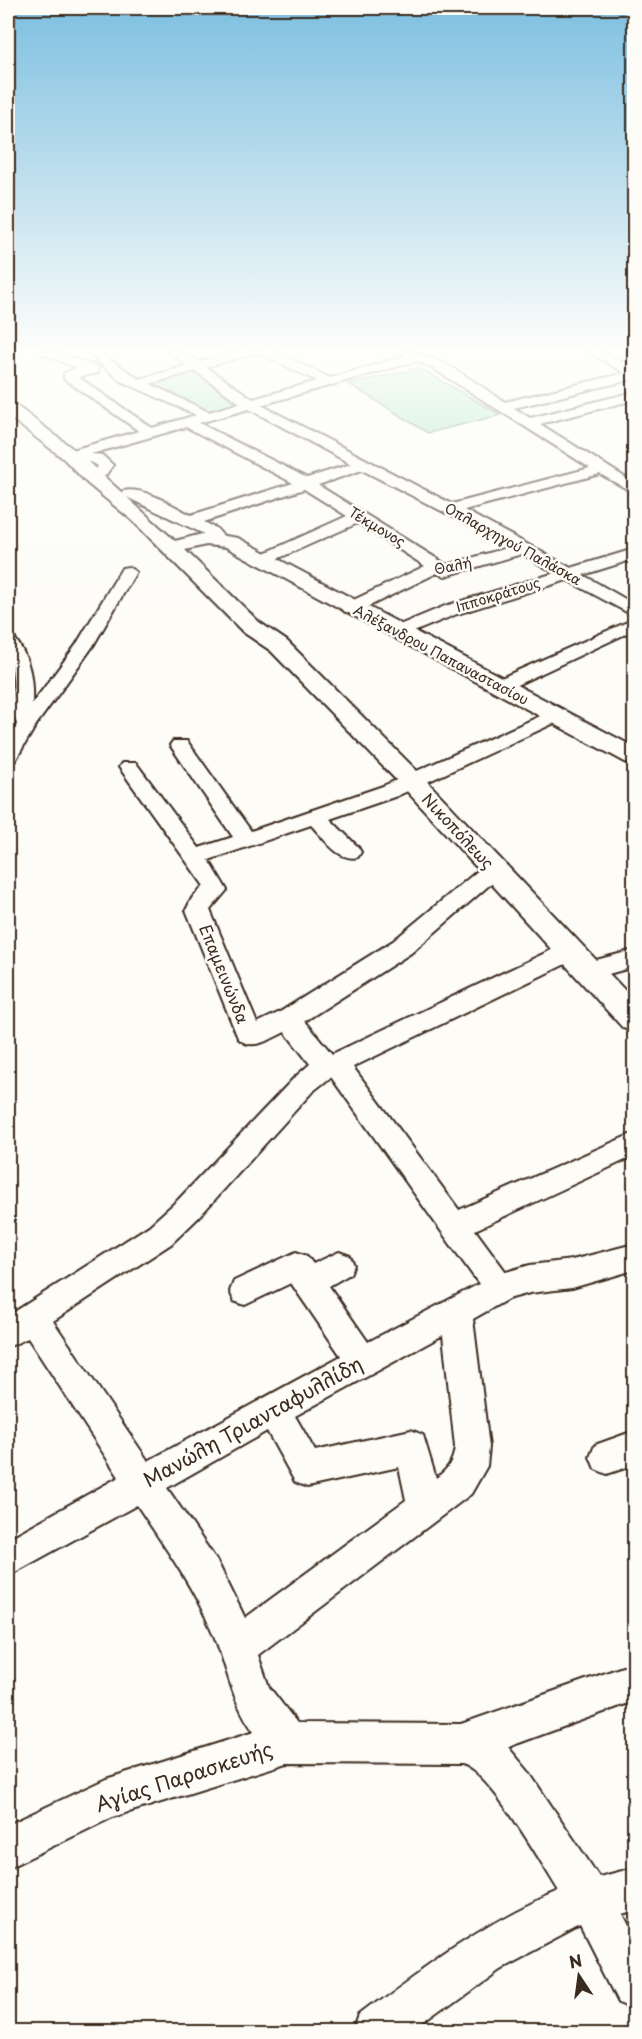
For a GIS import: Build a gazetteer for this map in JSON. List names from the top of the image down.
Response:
{
  "streets": {
    "main road": ["Αλέξανδρου Παπαναστασίου", "Νικοπόλεως"],
    "street": [
      "Τέκμονος",
      "Οπλαρχηγού Παλάσκα",
      "Θαλή",
      "Ιπποκράτους",
      "Επαμεινώνδα",
      "Μανώλη Τριανταφυλλίδη",
      "Αγίας Παρασκευής"
    ]
  },
  "crossings": [
    ["Τέκμονος", "Θαλή"],
    ["Οπλαρχηγού Παλάσκα", "Θαλή"],
    ["Οπλαρχηγού Παλάσκα", "Ιπποκράτους"],
    ["Θαλή", "Αλέξανδρου Παπαναστασίου"],
    ["Ιπποκράτους", "Αλέξανδρου Παπαναστασίου"]
  ],
  "north": "top"
}
